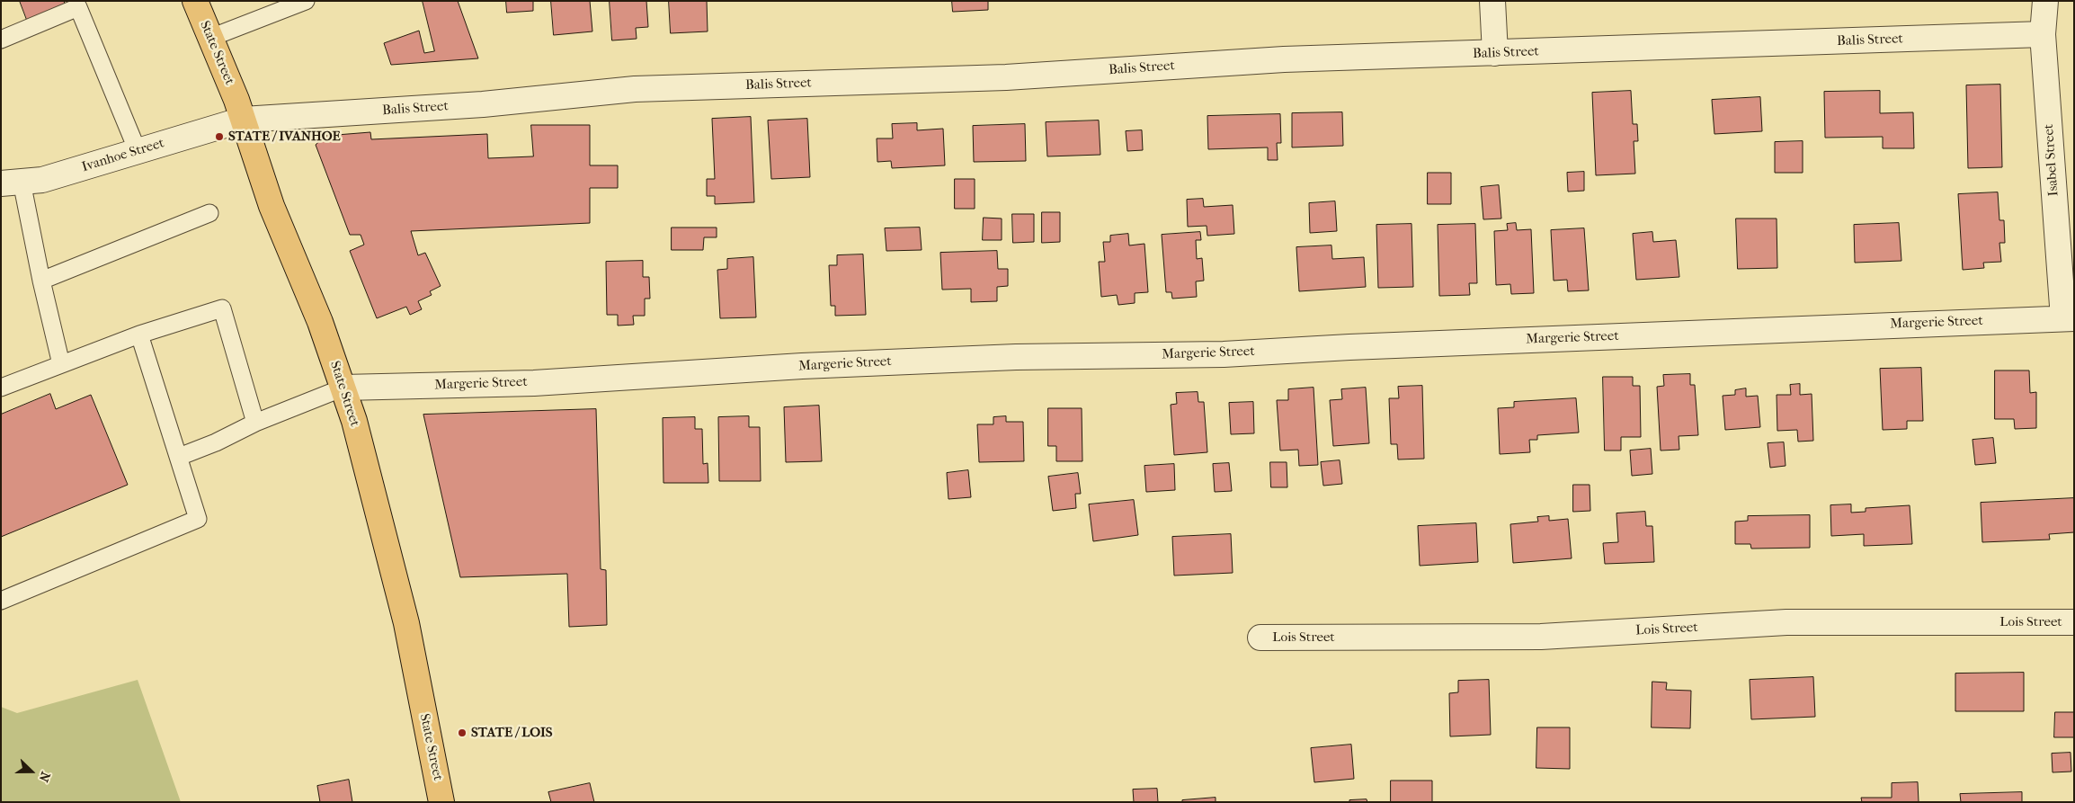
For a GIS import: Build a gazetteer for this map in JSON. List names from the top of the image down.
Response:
{
  "streets": {
    "main road": ["State Street"],
    "street": [
      "Balis Street",
      "Ivanhoe Street",
      "Isabel Street",
      "Margerie Street",
      "Lois Street"
    ]
  },
  "crossings": [
    ["Balis Street", "State Street"],
    ["Balis Street", "Ivanhoe Street"],
    ["Balis Street", "Isabel Street"],
    ["State Street", "Ivanhoe Street"],
    ["State Street", "Margerie Street"],
    ["Isabel Street", "Margerie Street"]
  ],
  "places": ["STATE / IVANHOE", "STATE / LOIS"],
  "north": "right"
}
